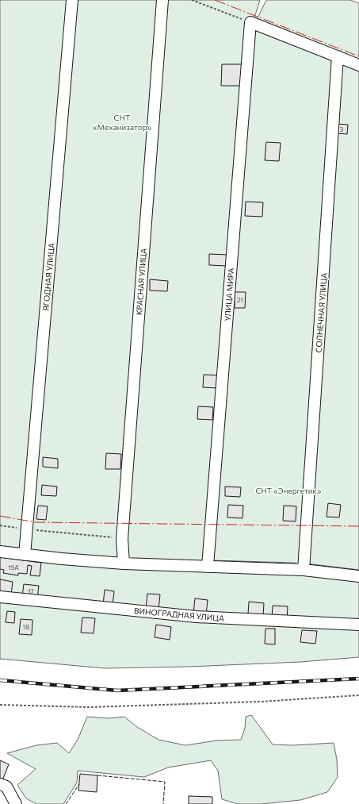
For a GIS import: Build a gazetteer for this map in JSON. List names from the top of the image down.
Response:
{
  "streets": {
    "street": [
      "ЯГОДНАЯ УЛИЦА",
      "КРАСНАЯ УЛИЦА",
      "УЛИЦА МИРА",
      "СОЛНЕЧНАЯ УЛИЦА",
      "ВИНОГРАДНАЯ УЛИЦА"
    ]
  },
  "parks": ["СНТ «Механизатор»", "СНТ «Энергетик»"],
  "house_numbers": [
    "3",
    "21",
    "15А",
    "17",
    "18"
  ]
}
